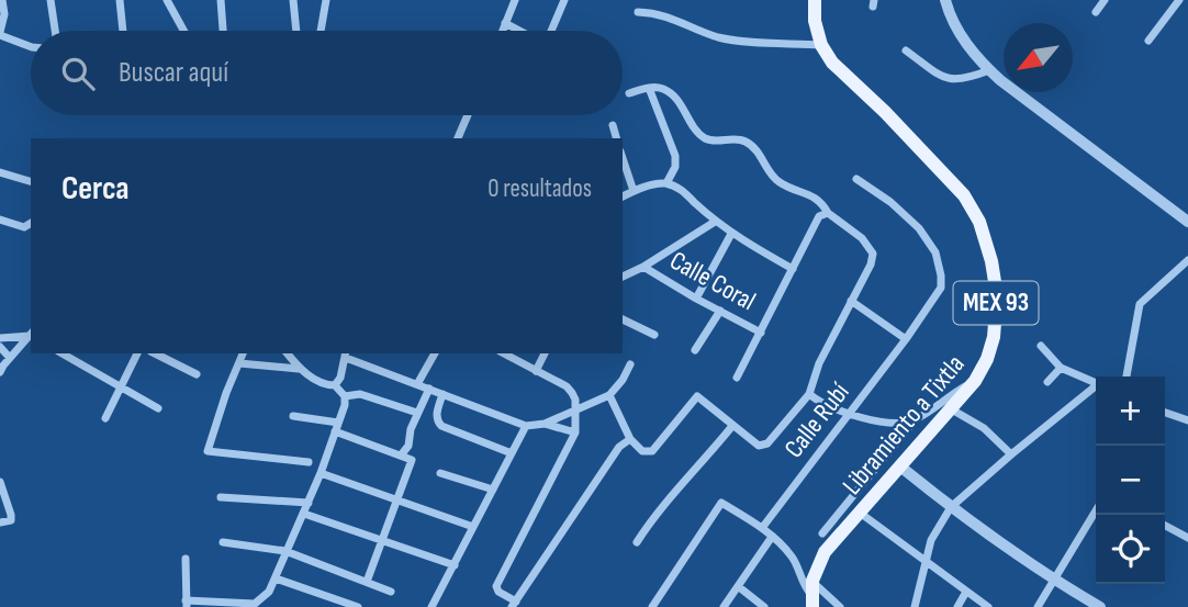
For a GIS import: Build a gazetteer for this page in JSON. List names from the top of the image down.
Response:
{
  "streets": {
    "main road": ["MEX 93", "Libramiento a Tixtla"],
    "street": ["Calle Coral", "Calle Rubí"]
  },
  "north": "bottom left",
  "page": {
    "search": "Buscar aquí",
    "heading": ["Cerca", "0 resultados"],
    "map_buttons": ["+", "−"]
  }
}
